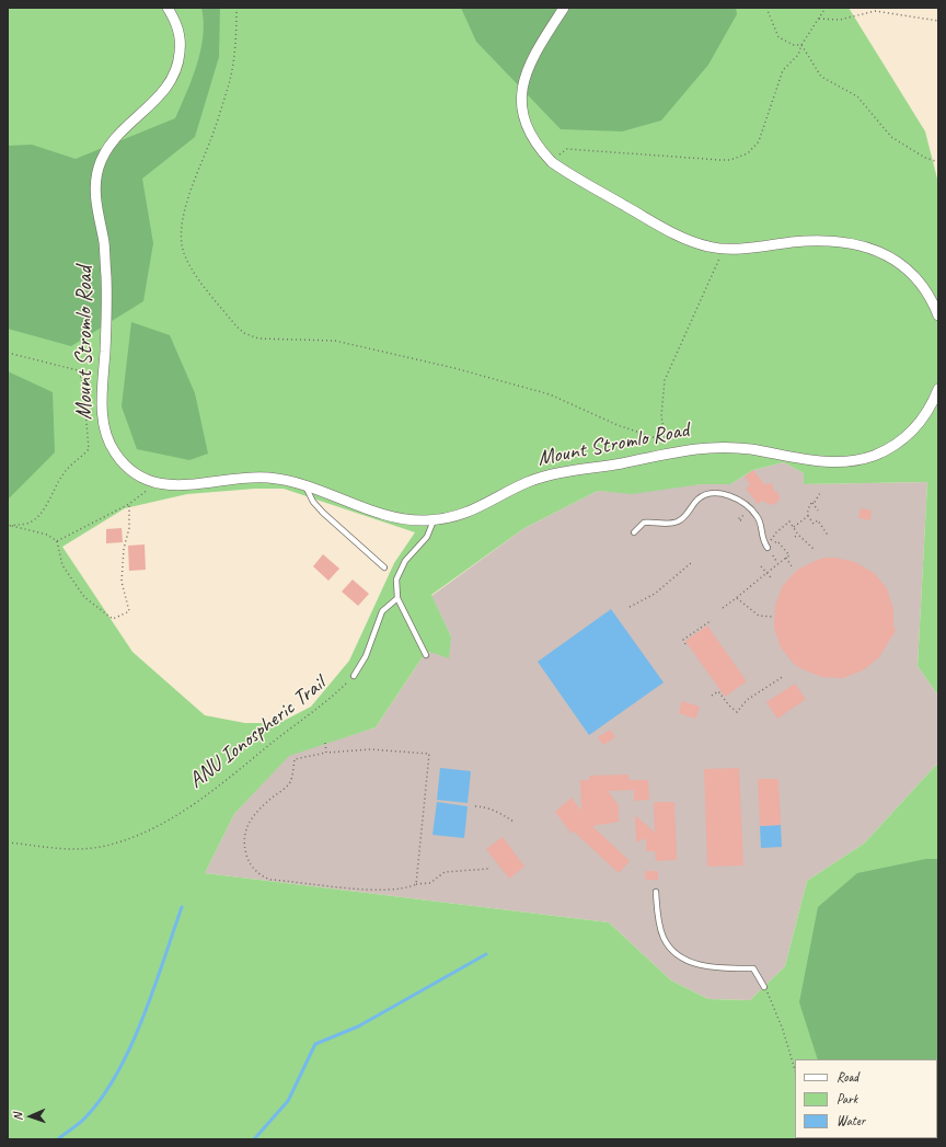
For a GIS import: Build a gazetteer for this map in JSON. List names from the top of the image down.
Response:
{
  "streets": {
    "street": ["Mount Stromlo Road"],
    "lane": ["ANU Ionospheric Trail"]
  },
  "legend": ["Road", "Park", "Water"],
  "north": "left"
}
